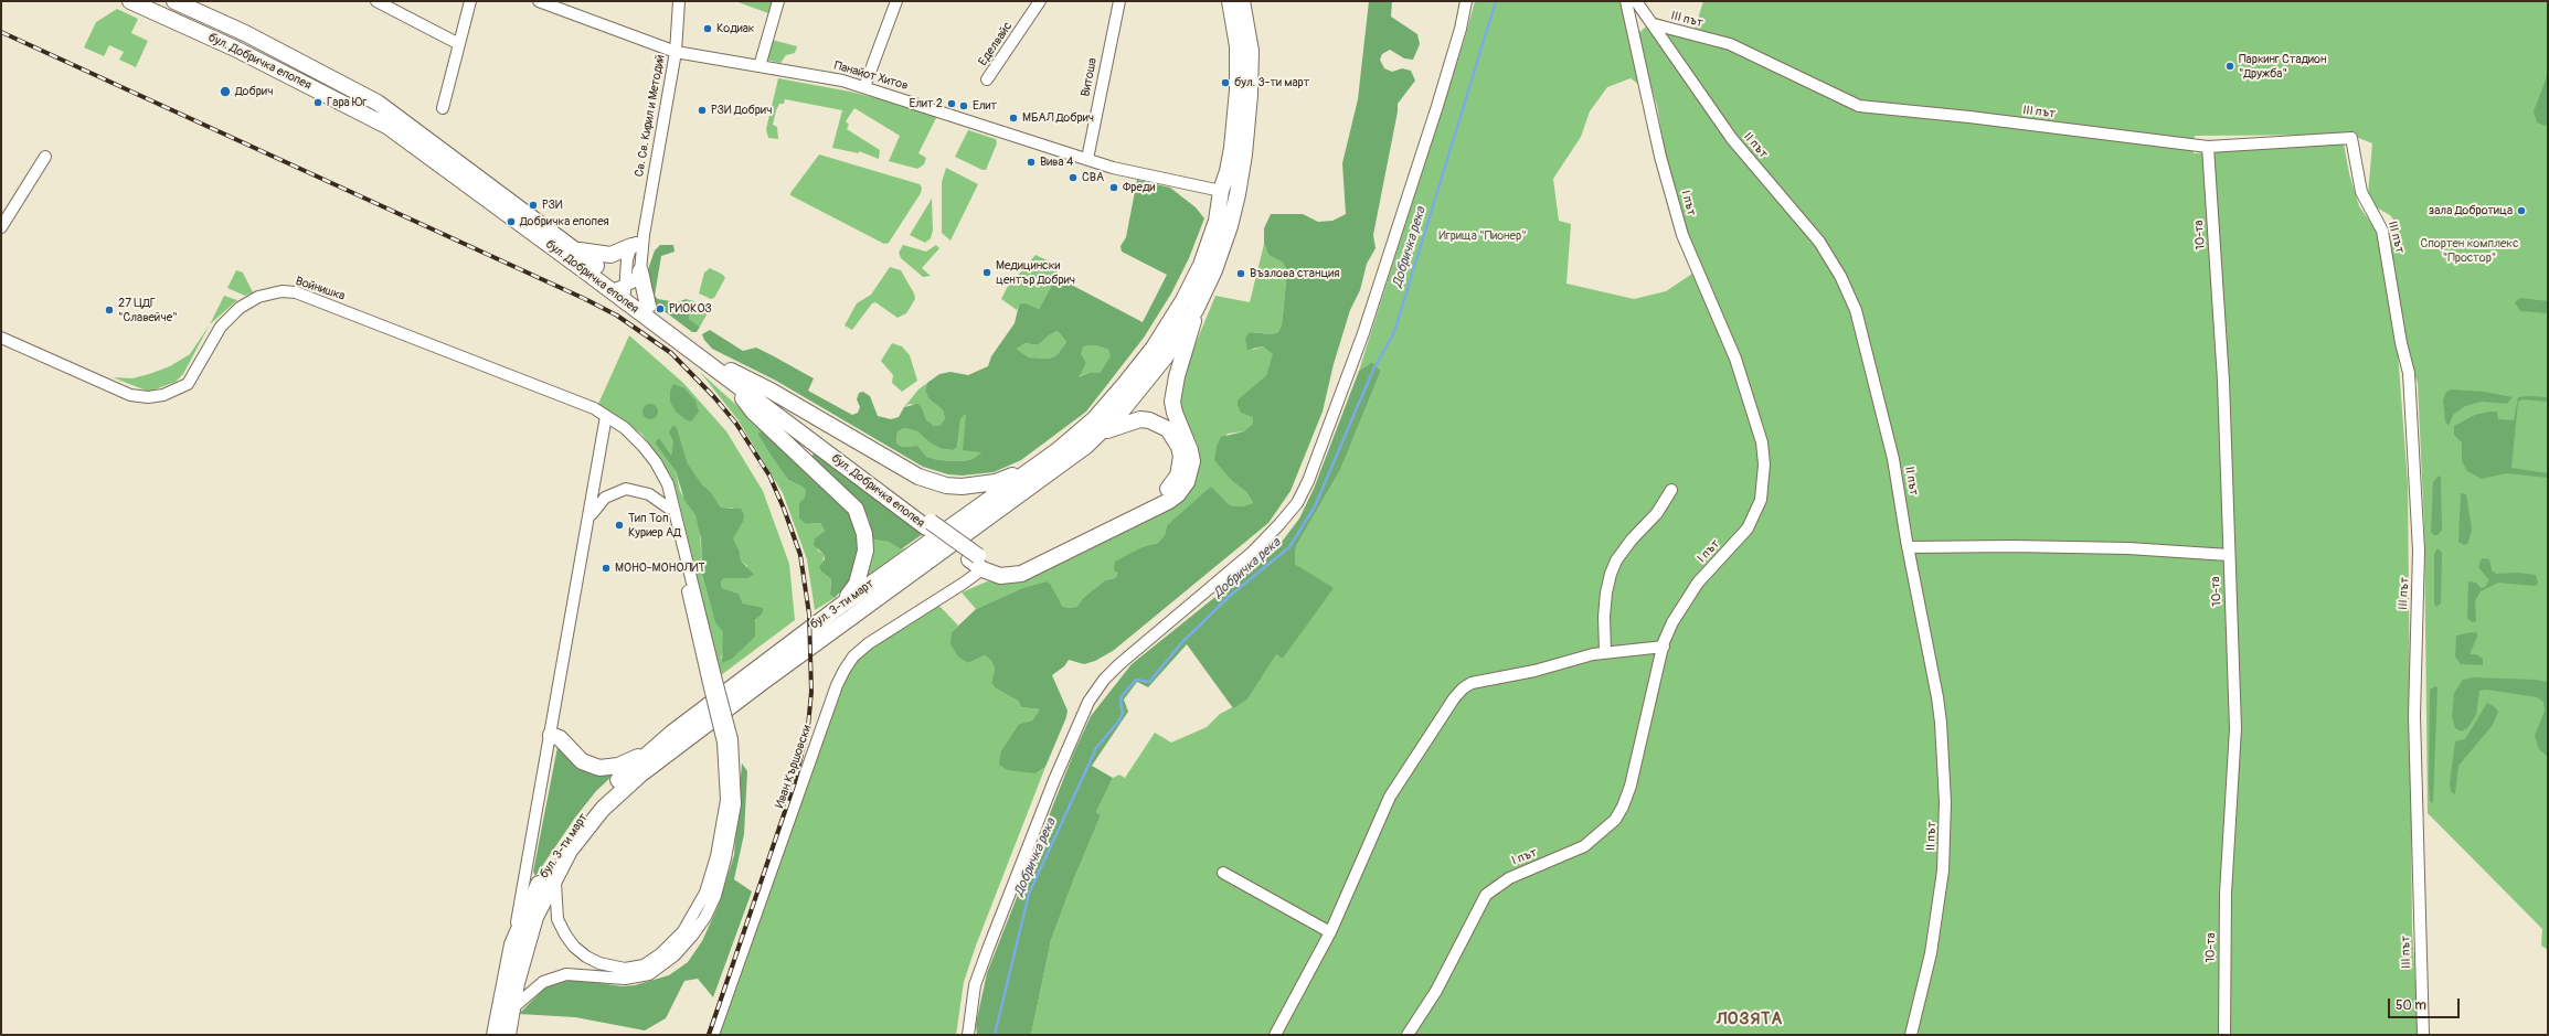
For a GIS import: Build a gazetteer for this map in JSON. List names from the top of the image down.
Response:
{
  "streets": {
    "main road": ["бул. Добричка епопея", "бул. 3-ти март"],
    "street": [
      "ІІІ път",
      "Еделвайс",
      "Панайот Хитов",
      "Витоша",
      "Св. Св. Кирил и Методий",
      "ІІ път",
      "І път",
      "10-та",
      "Войнишка",
      "Иван Кършовски"
    ]
  },
  "crossings": [
    ["ІІІ път", "ІІ път"],
    ["ІІІ път", "10-та"],
    ["бул. Добричка епопея", "Иван Кършовски"],
    ["Панайот Хитов", "Витоша"],
    ["Панайот Хитов", "Св. Св. Кирил и Методий"],
    ["Панайот Хитов", "бул. 3-ти март"]
  ],
  "districts": ["ЛОЗЯТА"],
  "water": ["Добричка река"],
  "parks": ["Игрища \"Пионер\"", "Спортен комплекс \"Простор\""],
  "places": [
    "Кодиак",
    "Паркинг Стадион \"Дружба\"",
    "бул. 3-ти март",
    "Добрич",
    "Гара Юг",
    "Елит 2",
    "Елит",
    "РЗИ Добрич",
    "МБАЛ Добрич",
    "Вива 4",
    "CBA",
    "Фреди",
    "РЗИ",
    "зала Добротица",
    "Добричка епопея",
    "Медицински център Добрич",
    "Възлова станция",
    "РИОКОЗ",
    "27 ЦДГ \"Славейче\"",
    "Тип Топ Куриер АД",
    "МОНО-МОНОЛИТ"
  ],
  "scale_bar": "50 m"
}
